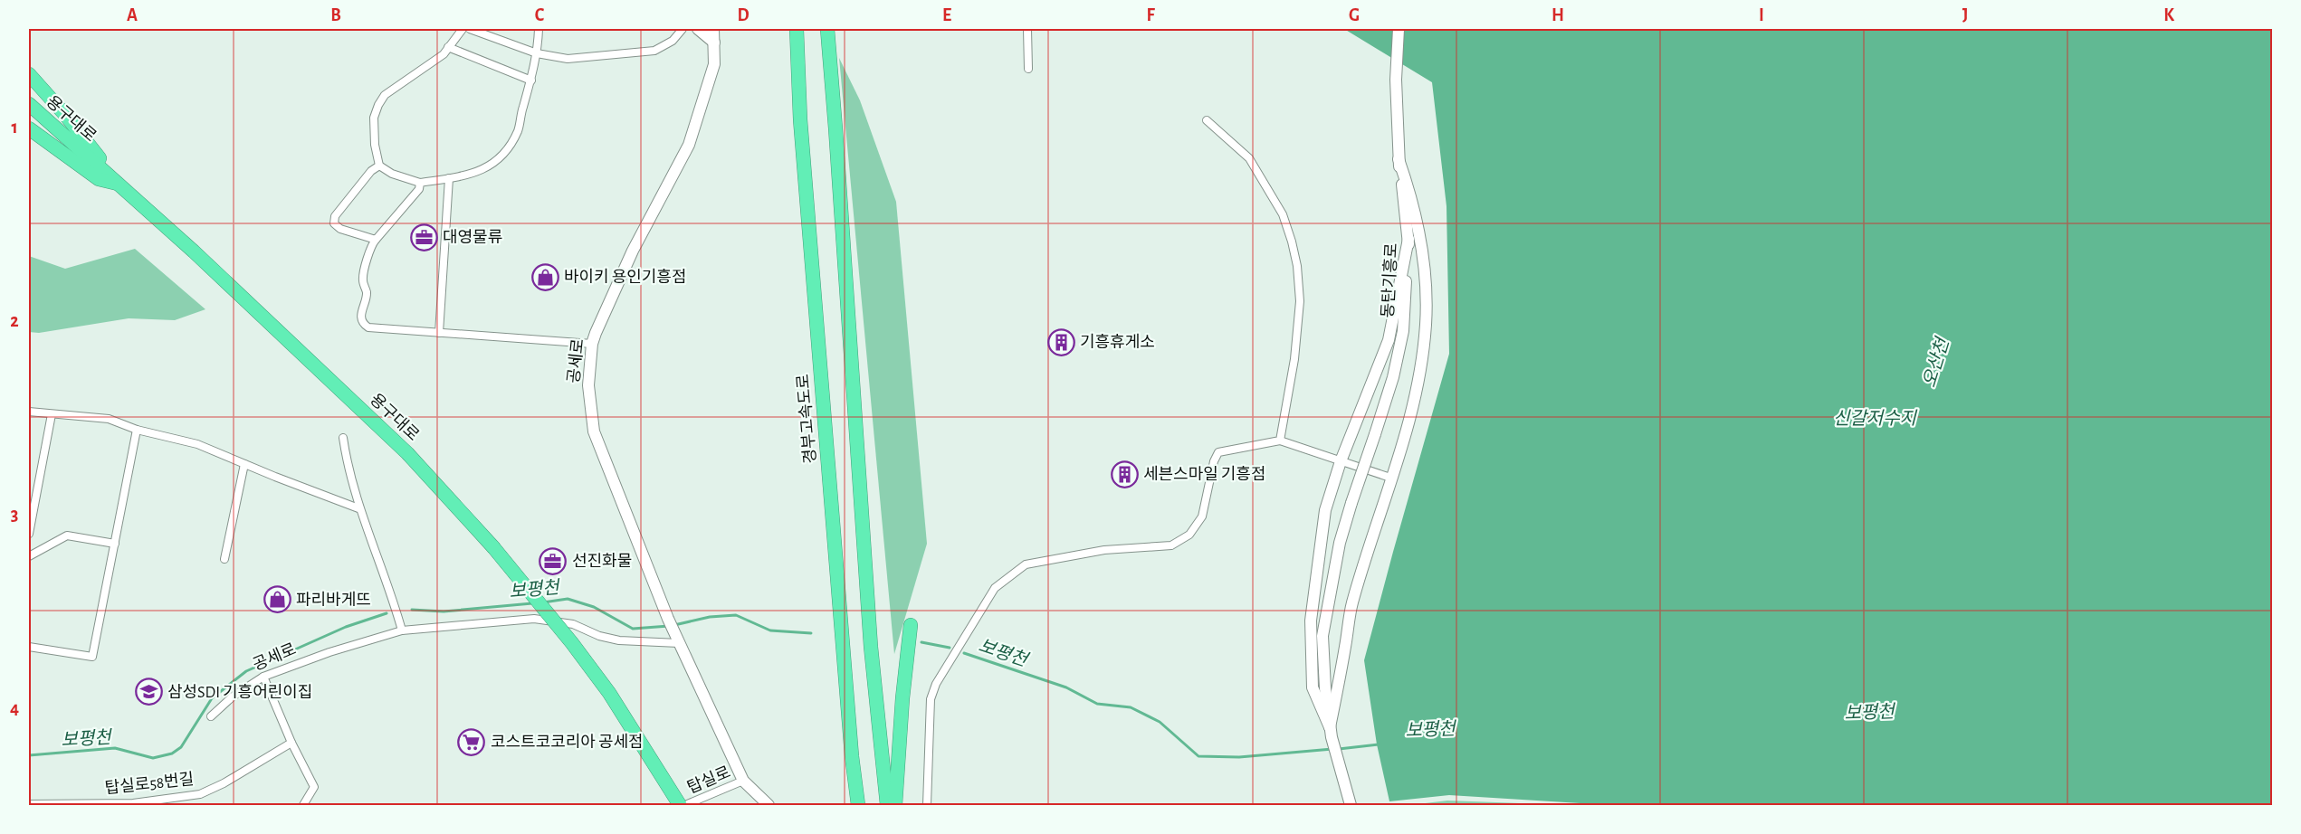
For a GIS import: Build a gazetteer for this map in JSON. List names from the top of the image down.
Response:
{
  "streets": {
    "highway": ["용구대로", "경부고속도로"],
    "main road": ["동탄기흥로", "공세로"],
    "street": ["탑실로", "탑실로58번길"]
  },
  "water": ["오산천", "신갈저수지", "보평천"],
  "places": {
    "office": ["대영물류", "선진화물"],
    "shop": ["바이키 용인기흥점", "파리바게뜨"],
    "building": ["기흥휴게소", "세븐스마일 기흥점"],
    "school or university": ["삼성SDI 기흥어린이집"],
    "supermarket": ["코스트코코리아 공세점"]
  },
  "grid": {
    "columns": [
      "A",
      "B",
      "C",
      "D",
      "E",
      "F",
      "G",
      "H",
      "I",
      "J",
      "K"
    ],
    "rows": [
      "1",
      "2",
      "3",
      "4"
    ]
  }
}
